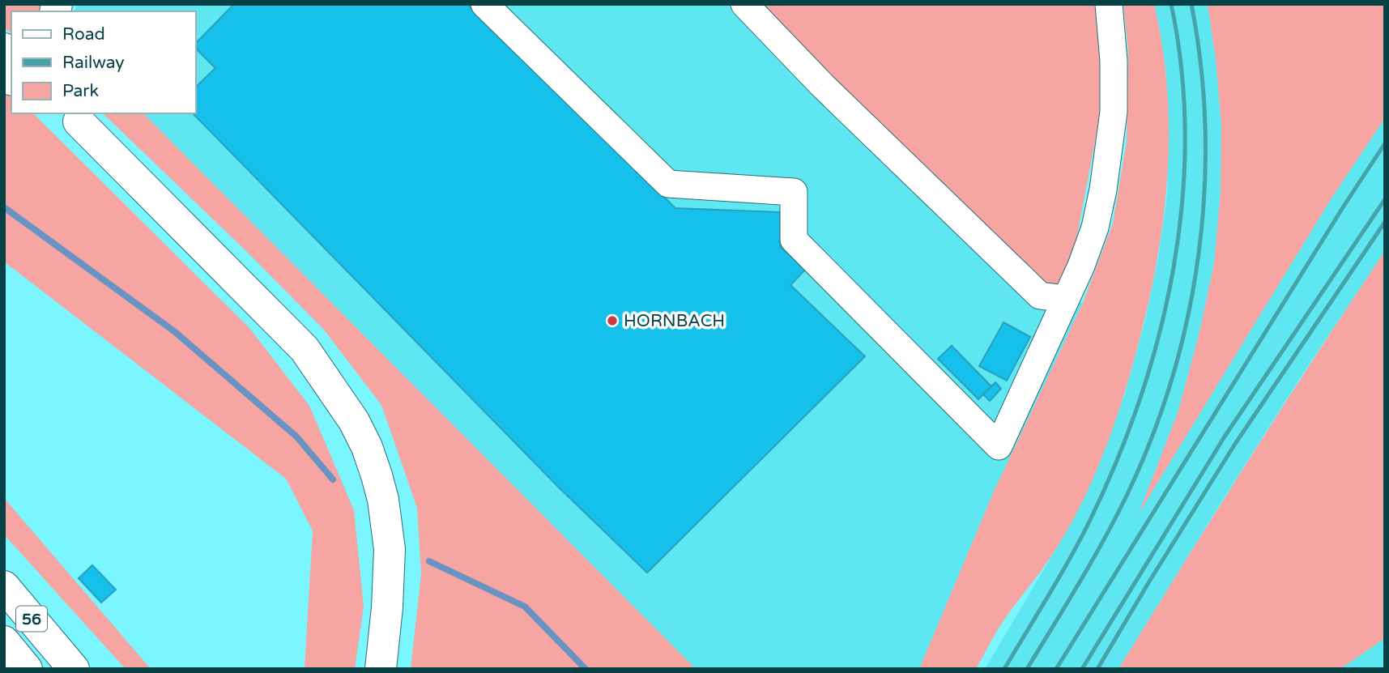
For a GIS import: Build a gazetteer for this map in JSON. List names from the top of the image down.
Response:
{
  "streets": {
    "main road": ["56"]
  },
  "places": ["HORNBACH"],
  "legend": ["Road", "Railway", "Park"]
}
